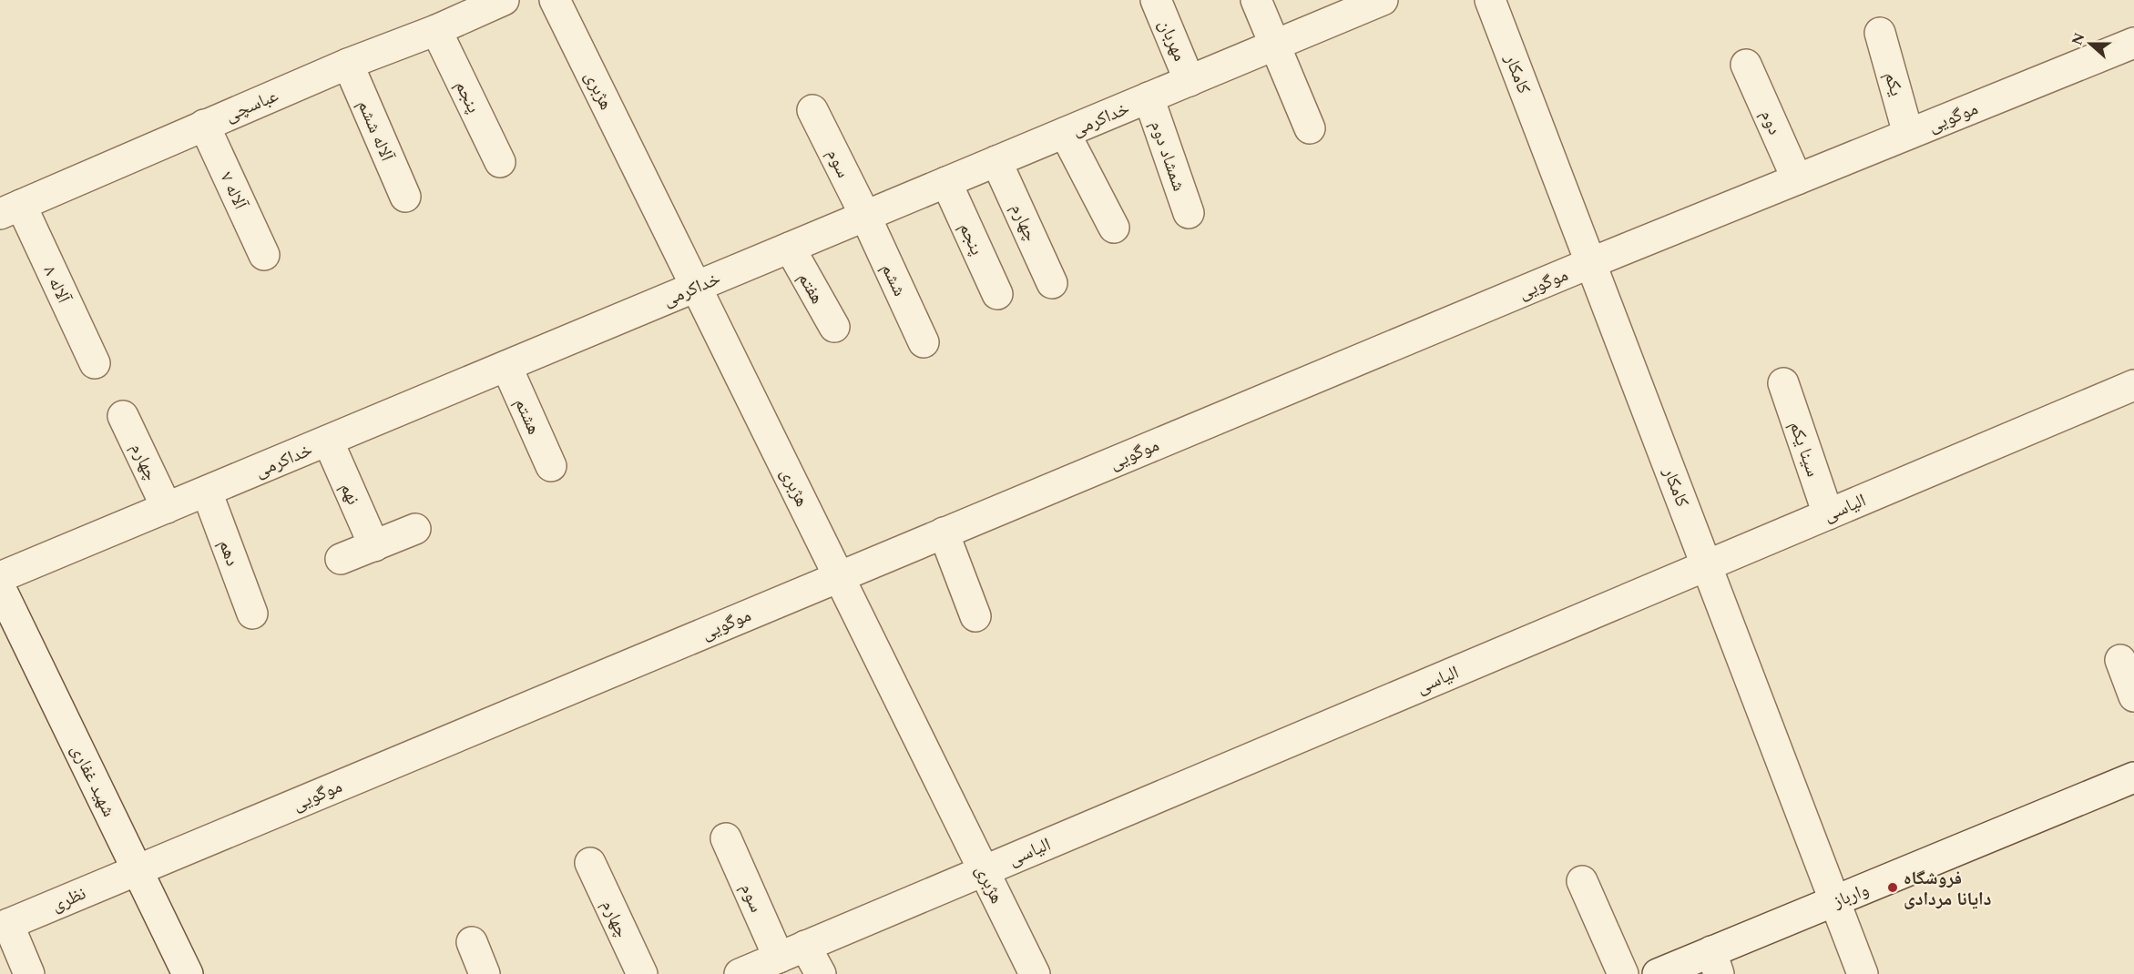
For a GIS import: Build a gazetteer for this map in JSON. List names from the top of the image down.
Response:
{
  "streets": {
    "street": [
      "مهربان",
      "کامکار",
      "یکم",
      "هژبری",
      "پنجم",
      "عباسچی",
      "موگویی",
      "خداکرمی",
      "دوم",
      "آلاله ششم",
      "شمشاد دوم",
      "سوم",
      "آلاله ۷",
      "چهارم",
      "ششم",
      "آلاله ۸",
      "هفتم",
      "هشتم",
      "سینا یکم",
      "نهم",
      "الیاسی",
      "دهم",
      "شهید غفاری",
      "وارباز",
      "نظری"
    ]
  },
  "crossings": [
    ["مهربان", "خداکرمی"],
    ["کامکار", "موگویی"],
    ["کامکار", "الیاسی"],
    ["کامکار", "وارباز"],
    ["یکم", "موگویی"],
    ["هژبری", "موگویی"],
    ["هژبری", "خداکرمی"],
    ["هژبری", "الیاسی"],
    ["پنجم", "عباسچی"],
    ["پنجم", "خداکرمی"],
    ["عباسچی", "آلاله ششم"],
    ["عباسچی", "آلاله ۷"],
    ["عباسچی", "آلاله ۸"],
    ["موگویی", "دوم"],
    ["موگویی", "شهید غفاری"],
    ["موگویی", "نظری"],
    ["خداکرمی", "شمشاد دوم"],
    ["خداکرمی", "سوم"],
    ["خداکرمی", "چهارم"],
    ["خداکرمی", "ششم"],
    ["خداکرمی", "هفتم"],
    ["خداکرمی", "هشتم"],
    ["خداکرمی", "نهم"],
    ["خداکرمی", "دهم"],
    ["سوم", "ششم"],
    ["سوم", "الیاسی"],
    ["سینا یکم", "الیاسی"],
    ["شهید غفاری", "نظری"]
  ],
  "places": ["فروشگاه دایانا مردادی"],
  "north": "left"
}
